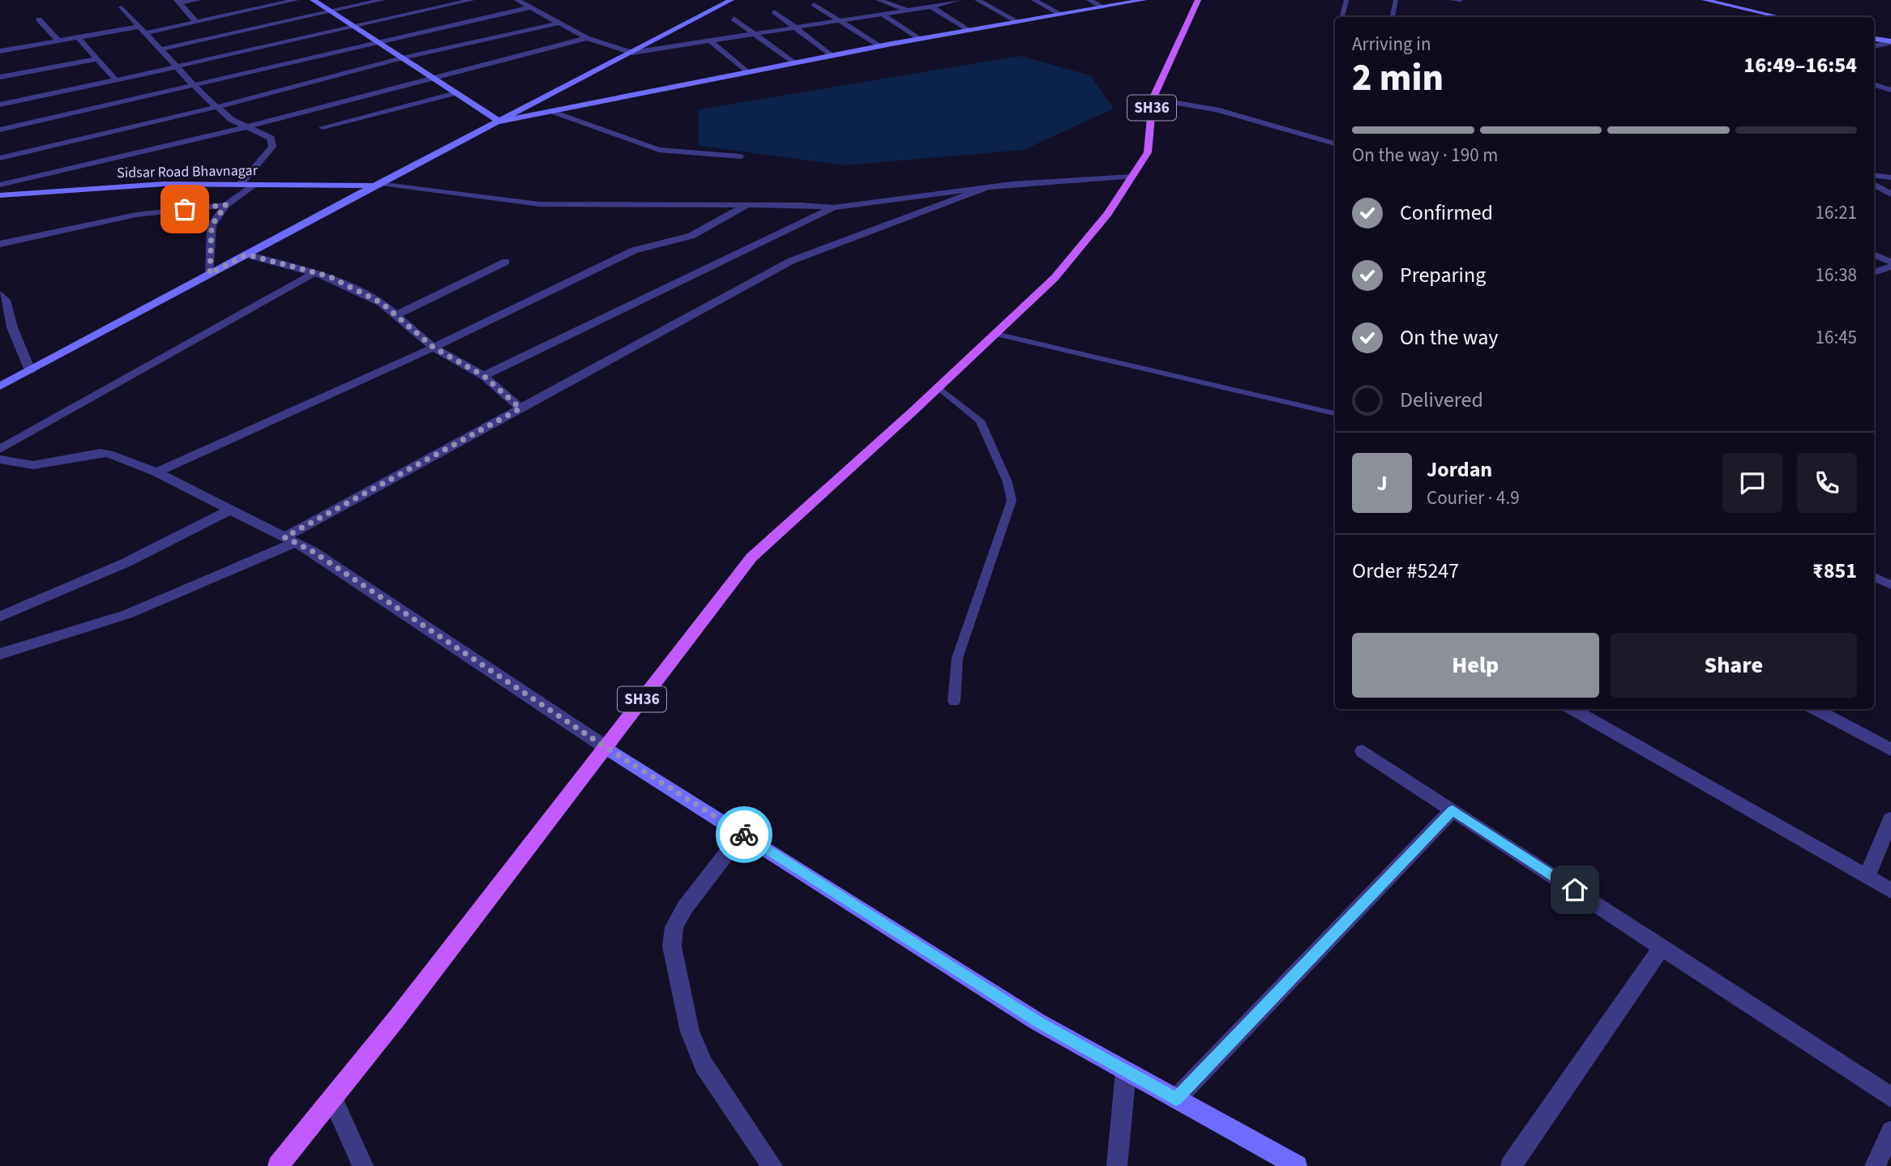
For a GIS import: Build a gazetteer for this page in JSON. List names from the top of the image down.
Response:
{
  "streets": {
    "main road": ["SH36", "Sidsar Road Bhavnagar"]
  },
  "page": {
    "heading": ["2 min", "Arriving in", "16:49–16:54"],
    "panel": [
      "Jordan",
      "Courier · 4.9",
      "Order #5247",
      "₹851"
    ],
    "bar": "On the way · 190 m",
    "list": [
      ["Confirmed", "16:21"],
      ["Preparing", "16:38"],
      ["On the way", "16:45"],
      "Delivered"
    ],
    "round": "J",
    "buttons": ["Help", "Share"]
  }
}
